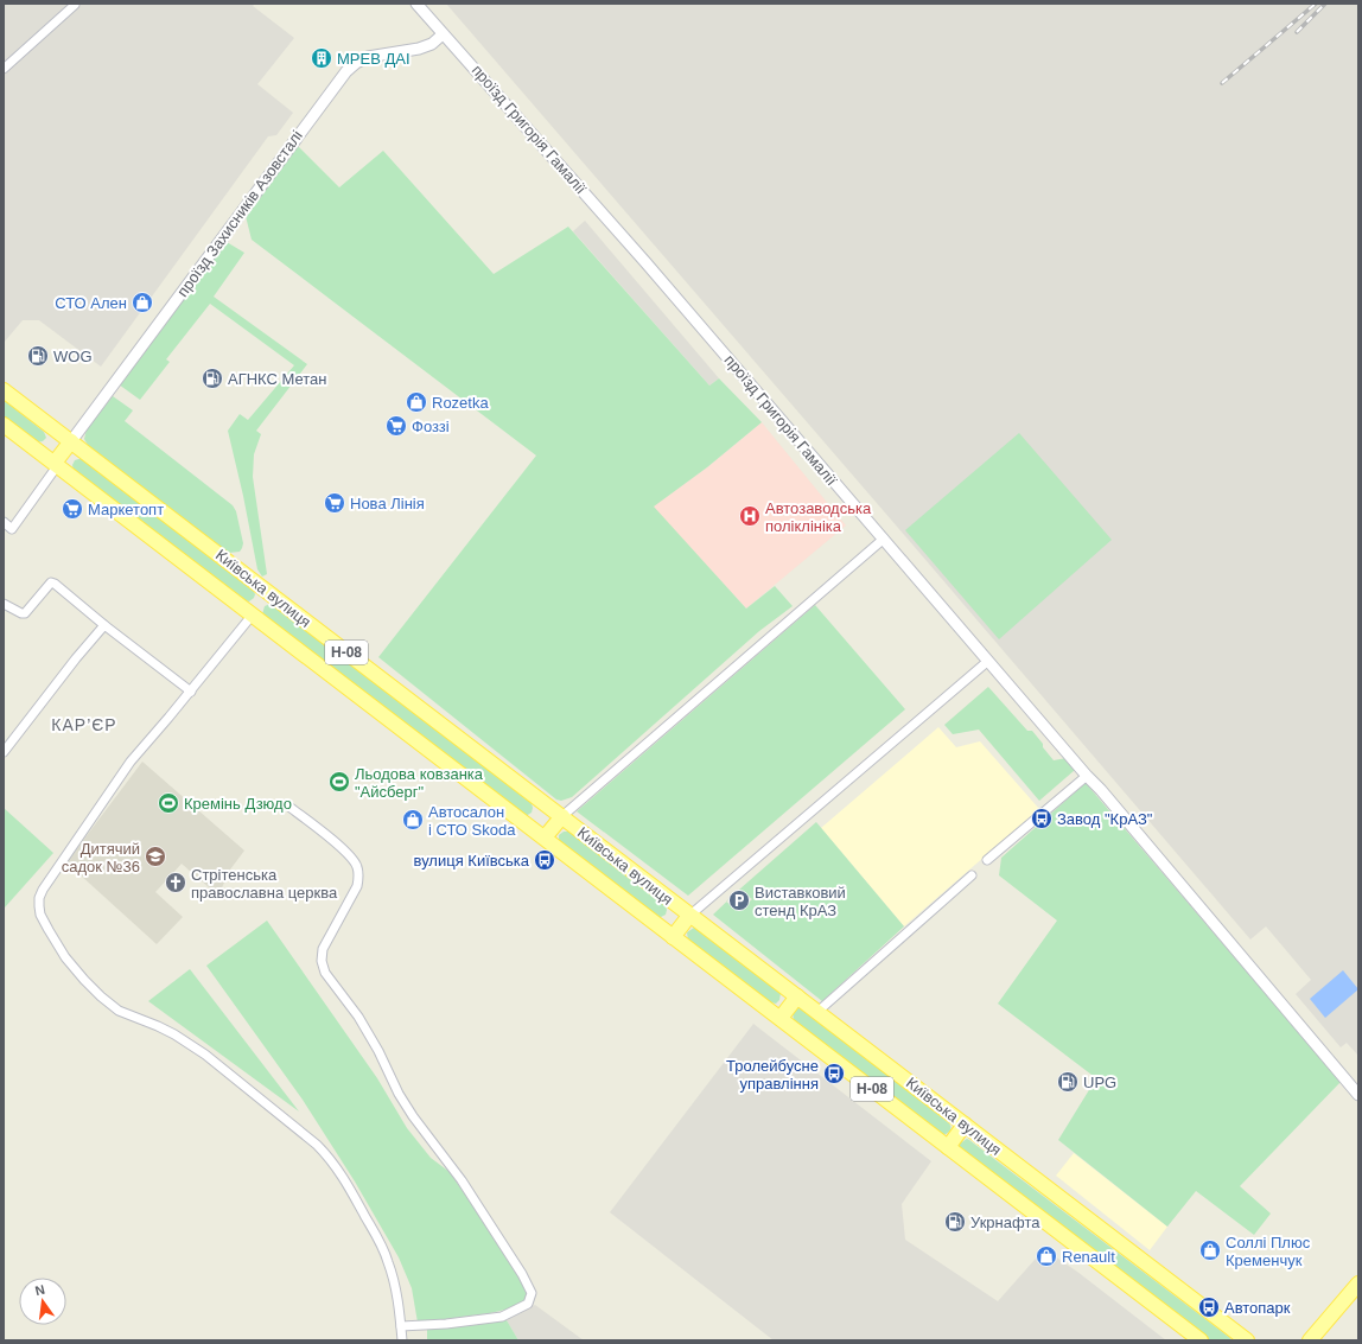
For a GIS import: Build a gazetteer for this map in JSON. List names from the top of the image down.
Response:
{
  "streets": {
    "main road": ["Київська вулиця", "Н-08"],
    "street": ["проїзд Григорія Гамалії", "проїзд Захисників Азовсталі"]
  },
  "crossings": [
    ["проїзд Григорія Гамалії", "проїзд Захисників Азовсталі"],
    ["проїзд Захисників Азовсталі", "Київська вулиця"]
  ],
  "districts": ["КАР’ЄР"],
  "places": {
    "building": ["МРЕВ ДАІ"],
    "shop": [
      "СТО Ален",
      "Rozetka",
      "Автосалон і СТО Skoda",
      "Соллі Плюс Кременчук",
      "Renault"
    ],
    "fuel station": [
      "WOG",
      "АГНКС Метан",
      "UPG",
      "Укрнафта"
    ],
    "supermarket": ["Фоззі", "Нова Лінія", "Маркетопт"],
    "hospital": ["Автозаводська поліклініка"],
    "sports": ["Льодова ковзанка \"Айсберг\"", "Кремінь Дзюдо"],
    "bus stop": [
      "Завод \"КрАЗ\"",
      "вулиця Київська",
      "Тролейбусне управління",
      "Автопарк"
    ],
    "school or university": ["Дитячий садок №36"],
    "church": ["Стрітенська православна церква"],
    "parking": ["Виставковий стенд КрАЗ"]
  },
  "north": "top"
}
